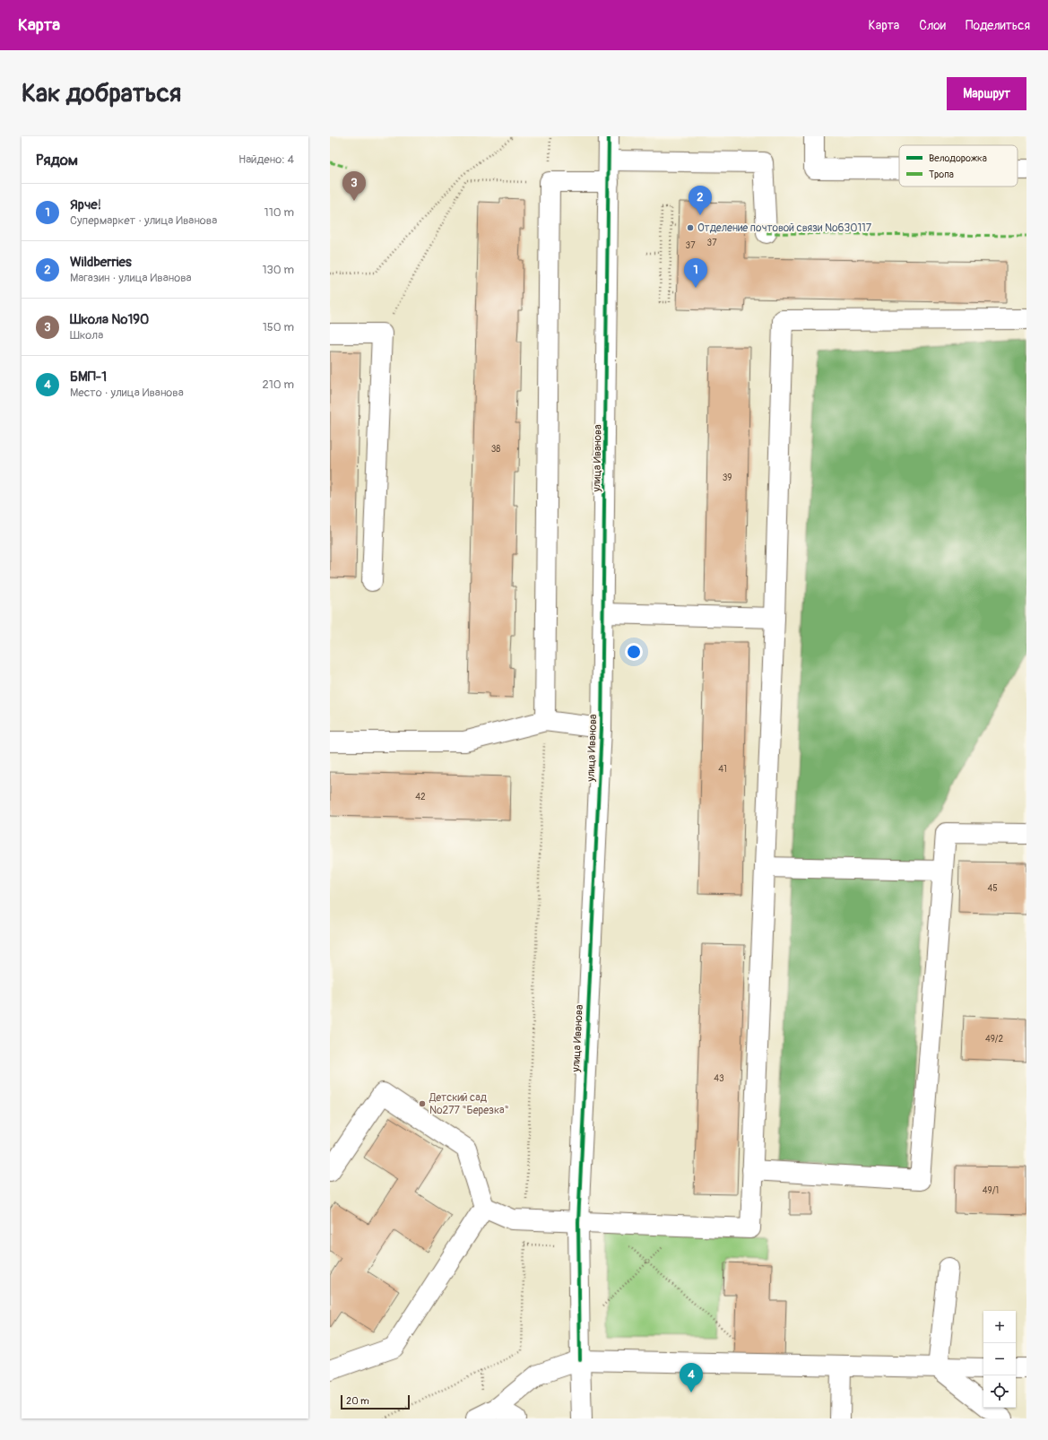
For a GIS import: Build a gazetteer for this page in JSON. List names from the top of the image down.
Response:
{
  "streets": {
    "street": ["улица Иванова"]
  },
  "places": ["Отделение почтовой связи №630117", "Детский сад №277 \"Березка\""],
  "house_numbers": [
    "37",
    "37",
    "38",
    "39",
    "41",
    "42",
    "45",
    "49/2",
    "43",
    "49/1"
  ],
  "legend": ["Велодорожка", "Тропа"],
  "scale_bar": "20 m",
  "page": {
    "header": "Карта",
    "nav": ["Карта", "Слои", "Поделиться"],
    "buttons": "Маршрут",
    "title": "Как добраться",
    "heading": ["Рядом", "Найдено: 4"],
    "pins": [
      "3",
      "2",
      "1",
      "4"
    ],
    "list": [
      {
        "mark": "1",
        "name": "Ярче!",
        "note": "Супермаркет · улица Иванова",
        "value": "110 m"
      },
      {
        "mark": "2",
        "name": "Wildberries",
        "note": "Магазин · улица Иванова",
        "value": "130 m"
      },
      {
        "mark": "3",
        "name": "Школа №190",
        "note": "Школа",
        "value": "150 m"
      },
      {
        "mark": "4",
        "name": "БМП-1",
        "note": "Место · улица Иванова",
        "value": "210 m"
      }
    ],
    "map_buttons": ["+", "−"],
    "scale": "20 m"
  }
}
